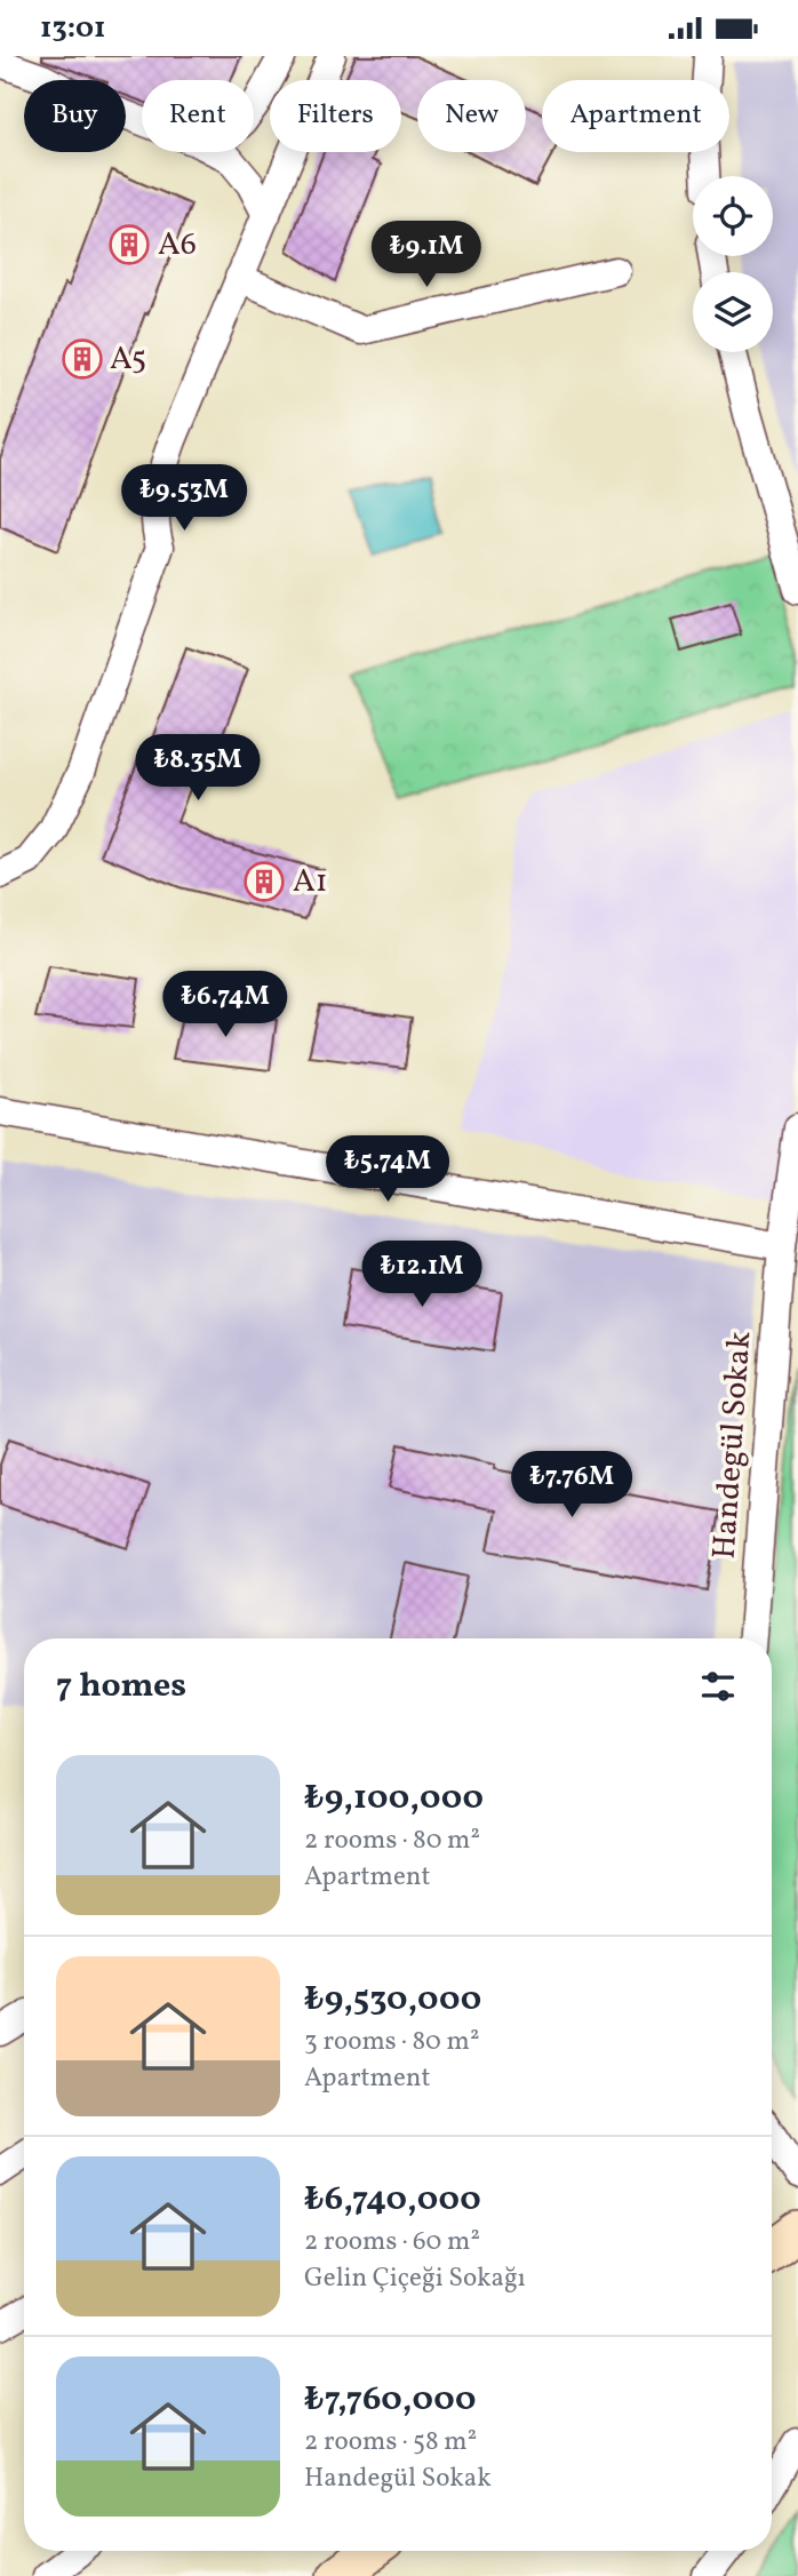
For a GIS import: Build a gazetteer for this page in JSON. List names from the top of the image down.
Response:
{
  "streets": {
    "street": ["Handegül Sokak"]
  },
  "places": {
    "building": ["A6", "A5", "A1"]
  },
  "page": {
    "status": "13:01",
    "chip": [
      "Buy",
      "Rent",
      "Filters",
      "New",
      "Apartment"
    ],
    "price": [
      "₺9.1M",
      "₺9.53M",
      "₺8.35M",
      "₺6.74M",
      "₺5.74M",
      "₺12.1M",
      "₺7.76M"
    ],
    "heading": "7 homes",
    "list": [
      {
        "name": "₺9,100,000",
        "note": "2 rooms · 80 m² · Apartment"
      },
      {
        "name": "₺9,530,000",
        "note": "3 rooms · 80 m² · Apartment"
      },
      {
        "name": "₺6,740,000",
        "note": "2 rooms · 60 m² · Gelin Çiçeği Sokağı"
      },
      {
        "name": "₺7,760,000",
        "note": "2 rooms · 58 m² · Handegül Sokak"
      }
    ]
  }
}
